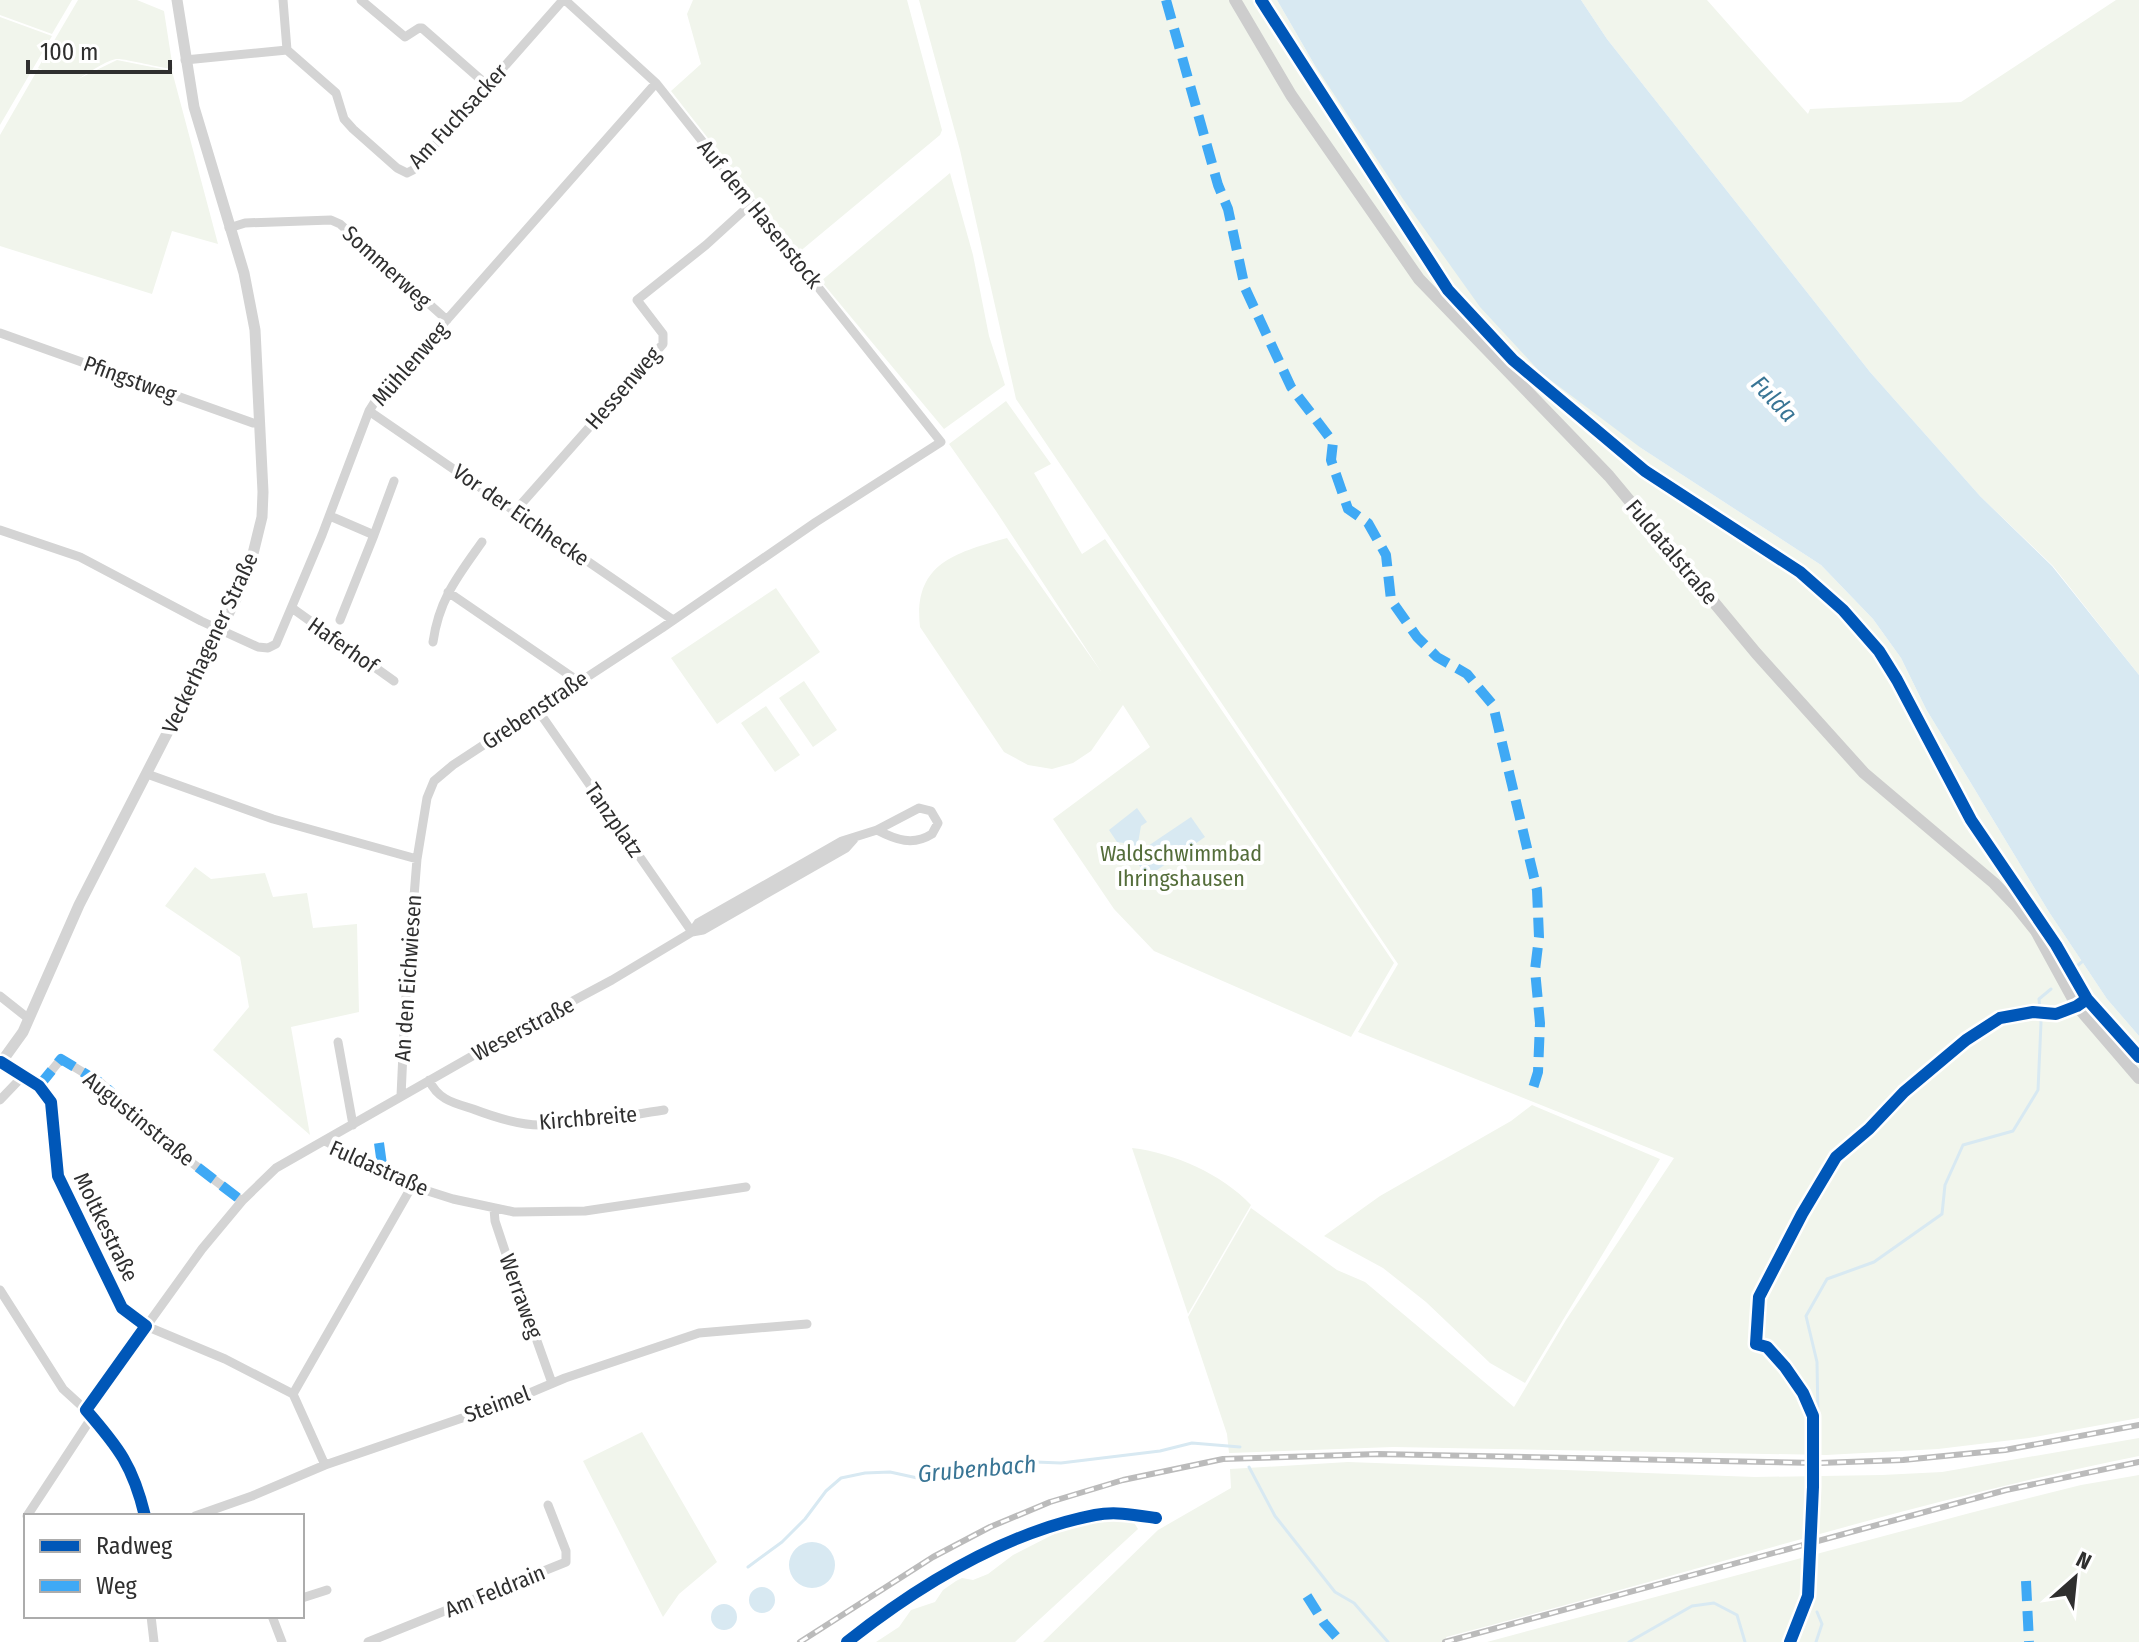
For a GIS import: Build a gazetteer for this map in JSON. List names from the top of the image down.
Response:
{
  "streets": {
    "main road": ["Fuldatalstraße"],
    "street": [
      "Am Fuchsacker",
      "Auf dem Hasenstock",
      "Sommerweg",
      "Mühlenweg",
      "Pfingstweg",
      "Hessenweg",
      "Vor der Eichhecke",
      "Veckerhagener Straße",
      "Haferhof",
      "Grebenstraße",
      "Tanzplatz",
      "An den Eichwiesen",
      "Weserstraße",
      "Kirchbreite",
      "Augustinstraße",
      "Fuldastraße",
      "Moltkestraße",
      "Werraweg",
      "Steimel",
      "Am Feldrain"
    ]
  },
  "crossings": [
    ["Am Fuchsacker", "Auf dem Hasenstock"],
    ["Auf dem Hasenstock", "Mühlenweg"],
    ["Auf dem Hasenstock", "Hessenweg"],
    ["Auf dem Hasenstock", "Grebenstraße"],
    ["Sommerweg", "Mühlenweg"],
    ["Sommerweg", "Veckerhagener Straße"],
    ["Mühlenweg", "Vor der Eichhecke"],
    ["Mühlenweg", "Veckerhagener Straße"],
    ["Mühlenweg", "Haferhof"],
    ["Pfingstweg", "Veckerhagener Straße"],
    ["Hessenweg", "Vor der Eichhecke"],
    ["Vor der Eichhecke", "Grebenstraße"],
    ["Grebenstraße", "Tanzplatz"],
    ["Grebenstraße", "An den Eichwiesen"],
    ["Tanzplatz", "Weserstraße"],
    ["An den Eichwiesen", "Weserstraße"],
    ["Weserstraße", "Kirchbreite"],
    ["Weserstraße", "Fuldastraße"],
    ["Augustinstraße", "Fuldastraße"],
    ["Augustinstraße", "Moltkestraße"],
    ["Fuldastraße", "Moltkestraße"],
    ["Fuldastraße", "Werraweg"],
    ["Werraweg", "Steimel"]
  ],
  "water": ["Fulda", "Grubenbach"],
  "parks": ["Waldschwimmbad Ihringshausen"],
  "legend": ["Radweg", "Weg"],
  "scale_bar": "100 m",
  "north": "top right"
}
